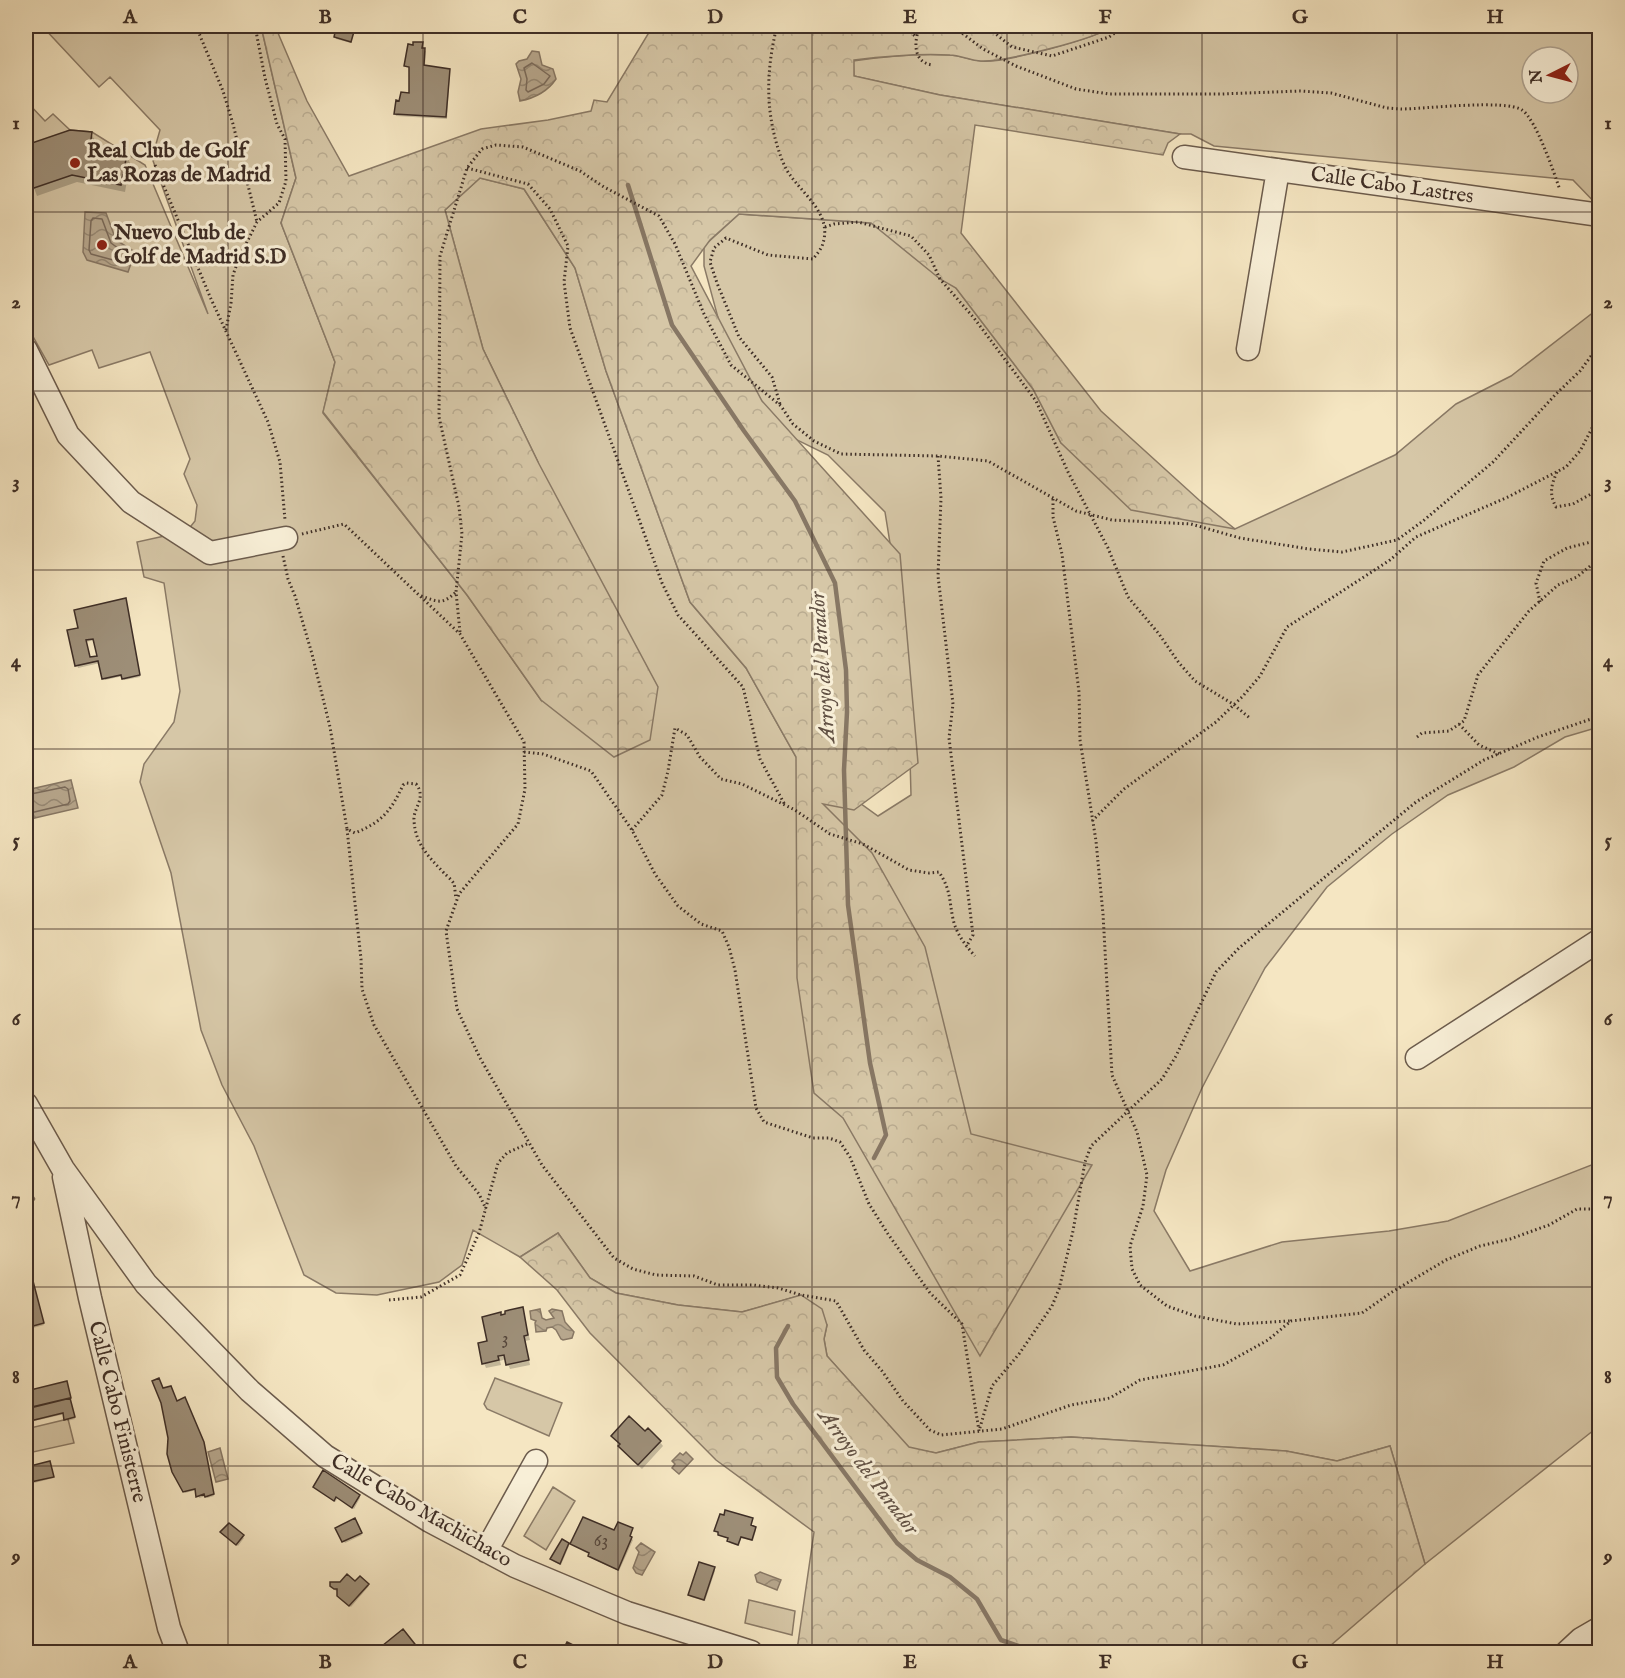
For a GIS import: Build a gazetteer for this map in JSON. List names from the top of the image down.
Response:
{
  "streets": {
    "street": ["Calle Cabo Lastres", "Calle Cabo Finisterre", "Calle Cabo Machichaco"]
  },
  "crossings": [
    ["Calle Cabo Finisterre", "Calle Cabo Machichaco"]
  ],
  "water": ["Arroyo del Parador"],
  "places": ["Real Club de Golf Las Rozas de Madrid", "Nuevo Club de Golf de Madrid S.D"],
  "house_numbers": ["3", "63"],
  "north": "left",
  "grid": {
    "columns": [
      "A",
      "B",
      "C",
      "D",
      "E",
      "F",
      "G",
      "H"
    ],
    "rows": [
      "1",
      "2",
      "3",
      "4",
      "5",
      "6",
      "7",
      "8",
      "9"
    ]
  }
}
